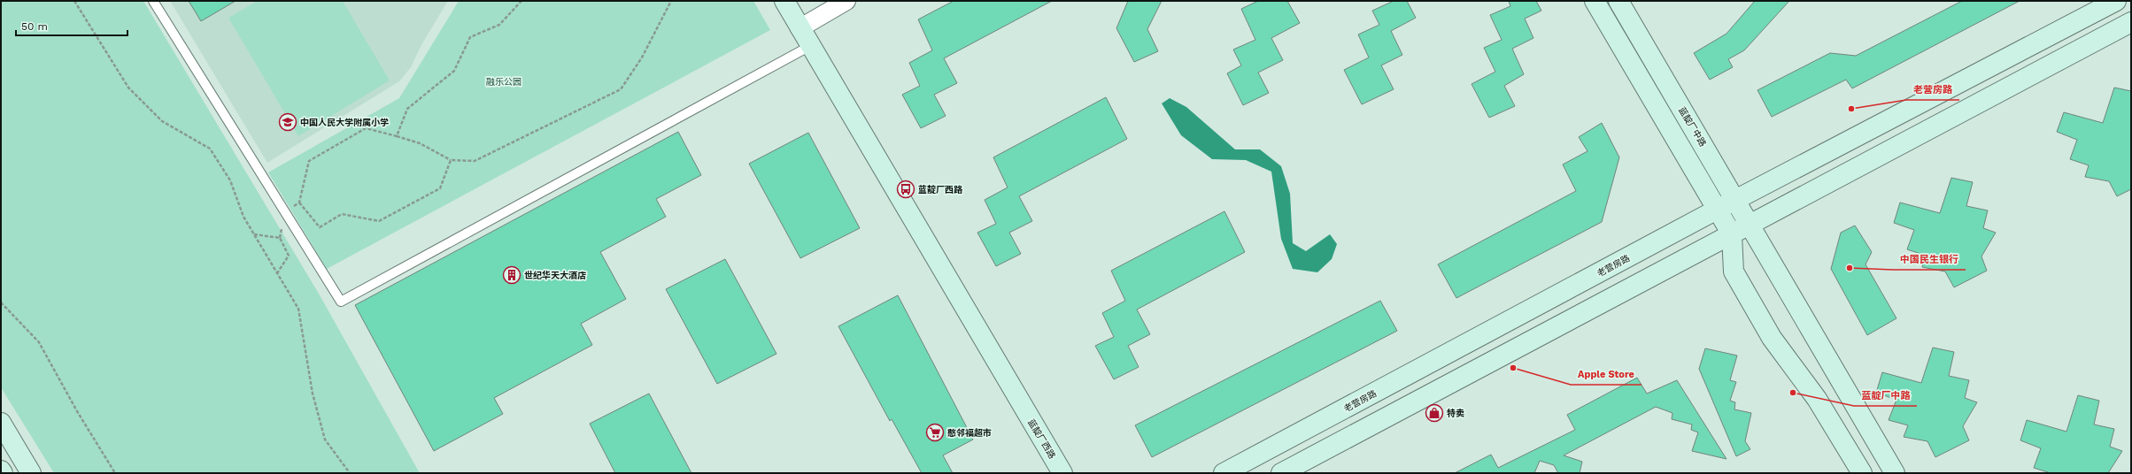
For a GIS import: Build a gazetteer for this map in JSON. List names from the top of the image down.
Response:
{
  "streets": {
    "street": ["蓝靛厂中路", "老营房路", "蓝靛厂西路"]
  },
  "crossings": [
    ["蓝靛厂中路", "老营房路"]
  ],
  "parks": ["融乐公园"],
  "places": {
    "other": [
      "老营房路",
      "中国民生银行",
      "Apple Store",
      "蓝靛厂中路"
    ],
    "school or university": ["中国人民大学附属小学"],
    "bus stop": ["蓝靛厂西路"],
    "building": ["世纪华天大酒店"],
    "shop": ["特卖"],
    "supermarket": ["憨邻福超市"]
  },
  "scale_bar": "50 m"
}
